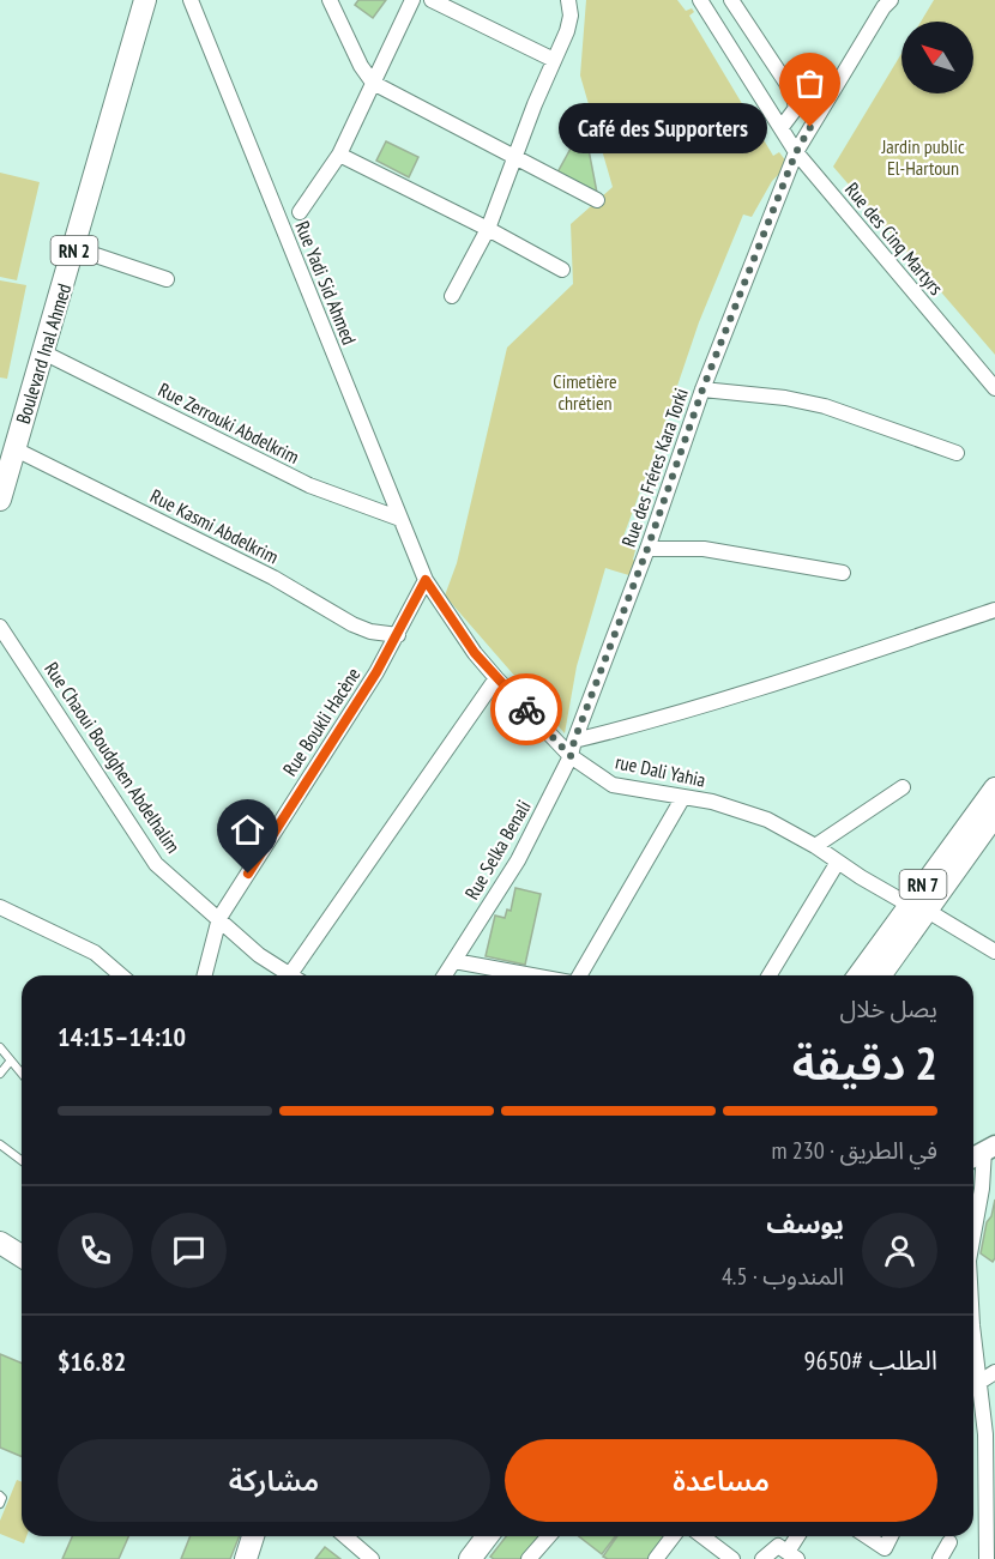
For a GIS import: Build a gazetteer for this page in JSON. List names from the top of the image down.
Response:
{
  "streets": {
    "main road": ["RN 2", "Boulevard Inal Ahmed", "RN 7"],
    "street": [
      "Rue des Cinq Martyrs",
      "Rue Yadi Sid Ahmed",
      "Rue Zerrouki Abdelkrim",
      "Rue des Fréres Kara Torki",
      "Rue Kasmi Abdelkrim",
      "Rue Boukli Hacène",
      "Rue Chaoui Boudghen Abdelhalim",
      "rue Dali Yahia",
      "Rue Selka Benali"
    ]
  },
  "crossings": [
    ["Rue des Cinq Martyrs", "Rue des Fréres Kara Torki"],
    ["Rue Yadi Sid Ahmed", "Rue Zerrouki Abdelkrim"],
    ["Rue Yadi Sid Ahmed", "Rue Boukli Hacène"],
    ["Rue Yadi Sid Ahmed", "rue Dali Yahia"],
    ["Boulevard Inal Ahmed", "Rue Zerrouki Abdelkrim"],
    ["Boulevard Inal Ahmed", "Rue Kasmi Abdelkrim"],
    ["Rue des Fréres Kara Torki", "rue Dali Yahia"],
    ["Rue des Fréres Kara Torki", "Rue Selka Benali"],
    ["Rue Kasmi Abdelkrim", "Rue Boukli Hacène"],
    ["Rue Boukli Hacène", "Rue Chaoui Boudghen Abdelhalim"],
    ["Rue Boukli Hacène", "rue Dali Yahia"],
    ["rue Dali Yahia", "Rue Selka Benali"],
    ["rue Dali Yahia", "RN 7"]
  ],
  "parks": ["Jardin public El-Hartoun", "Cimetière chrétien"],
  "places": ["Café des Supporters"],
  "north": "top left",
  "page": {
    "bubble": "Café des Supporters",
    "heading": ["2 دقيقة", "يصل خلال", "14:10–14:15"],
    "panel": [
      "يوسف",
      "المندوب · 4.5",
      "الطلب #9650",
      "$16.82"
    ],
    "bar": "في الطريق · 230 m",
    "buttons": ["مساعدة", "مشاركة"]
  }
}
